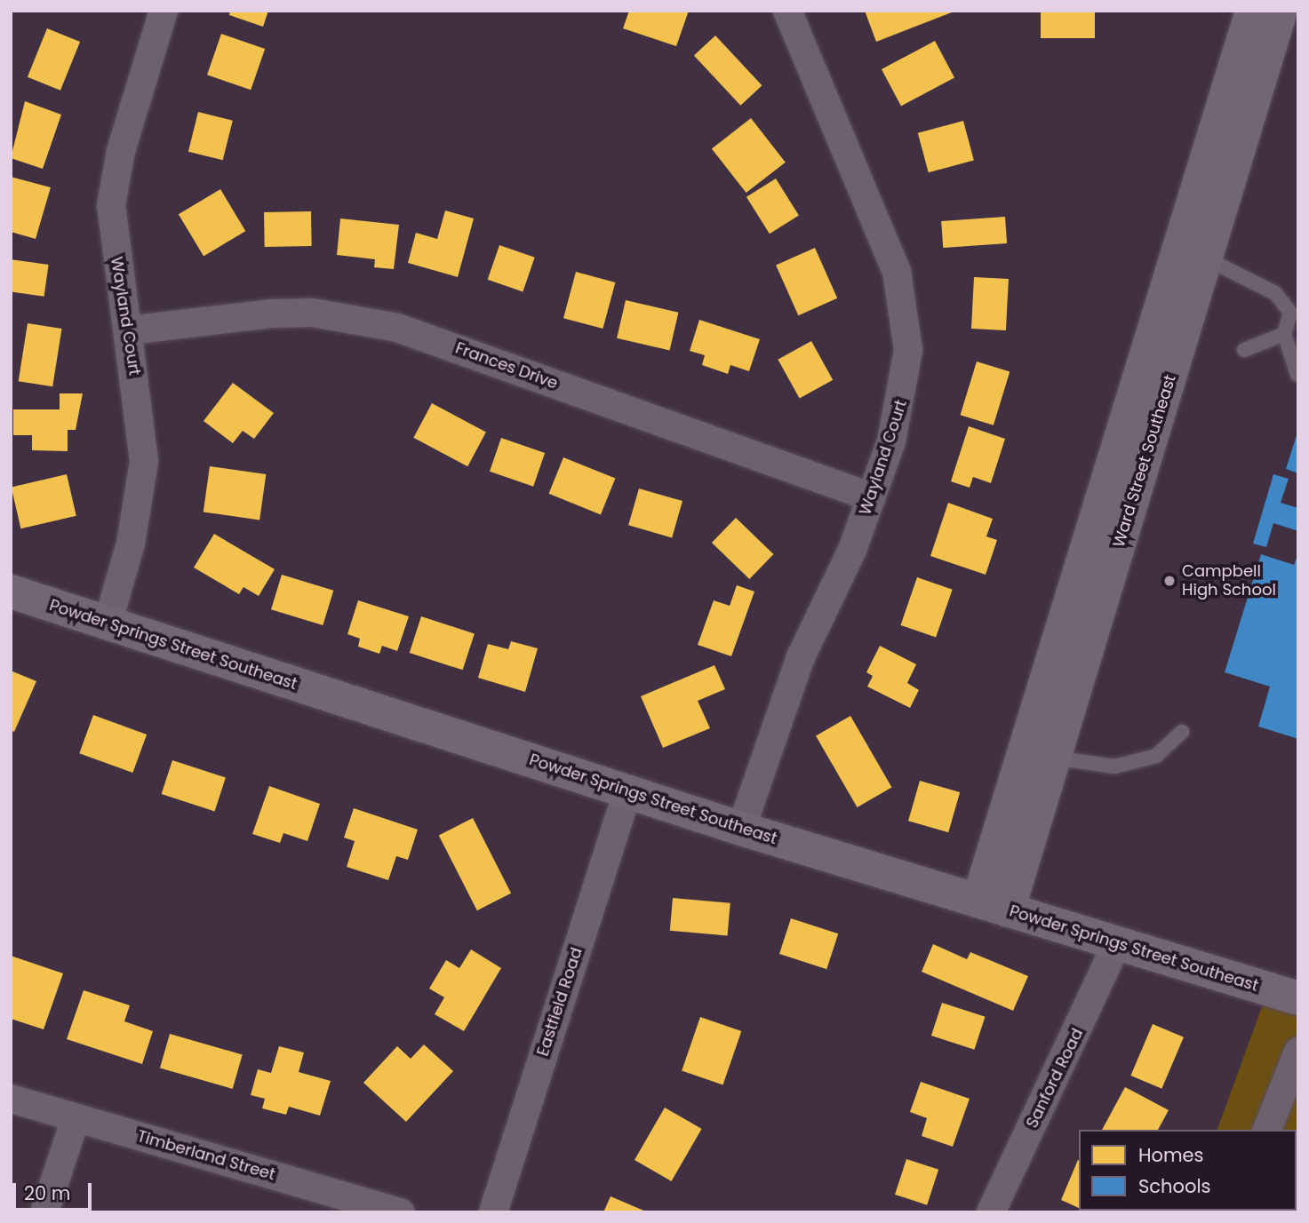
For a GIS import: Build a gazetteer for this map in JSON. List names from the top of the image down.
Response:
{
  "streets": {
    "street": [
      "Wayland Court",
      "Frances Drive",
      "Ward Street Southeast",
      "Powder Springs Street Southeast",
      "Eastfield Road",
      "Sanford Road",
      "Timberland Street"
    ]
  },
  "crossings": [
    ["Wayland Court", "Frances Drive"],
    ["Wayland Court", "Powder Springs Street Southeast"],
    ["Ward Street Southeast", "Powder Springs Street Southeast"],
    ["Powder Springs Street Southeast", "Eastfield Road"],
    ["Powder Springs Street Southeast", "Sanford Road"]
  ],
  "places": ["Campbell High School"],
  "legend": ["Homes", "Schools"],
  "scale_bar": "20 m"
}
